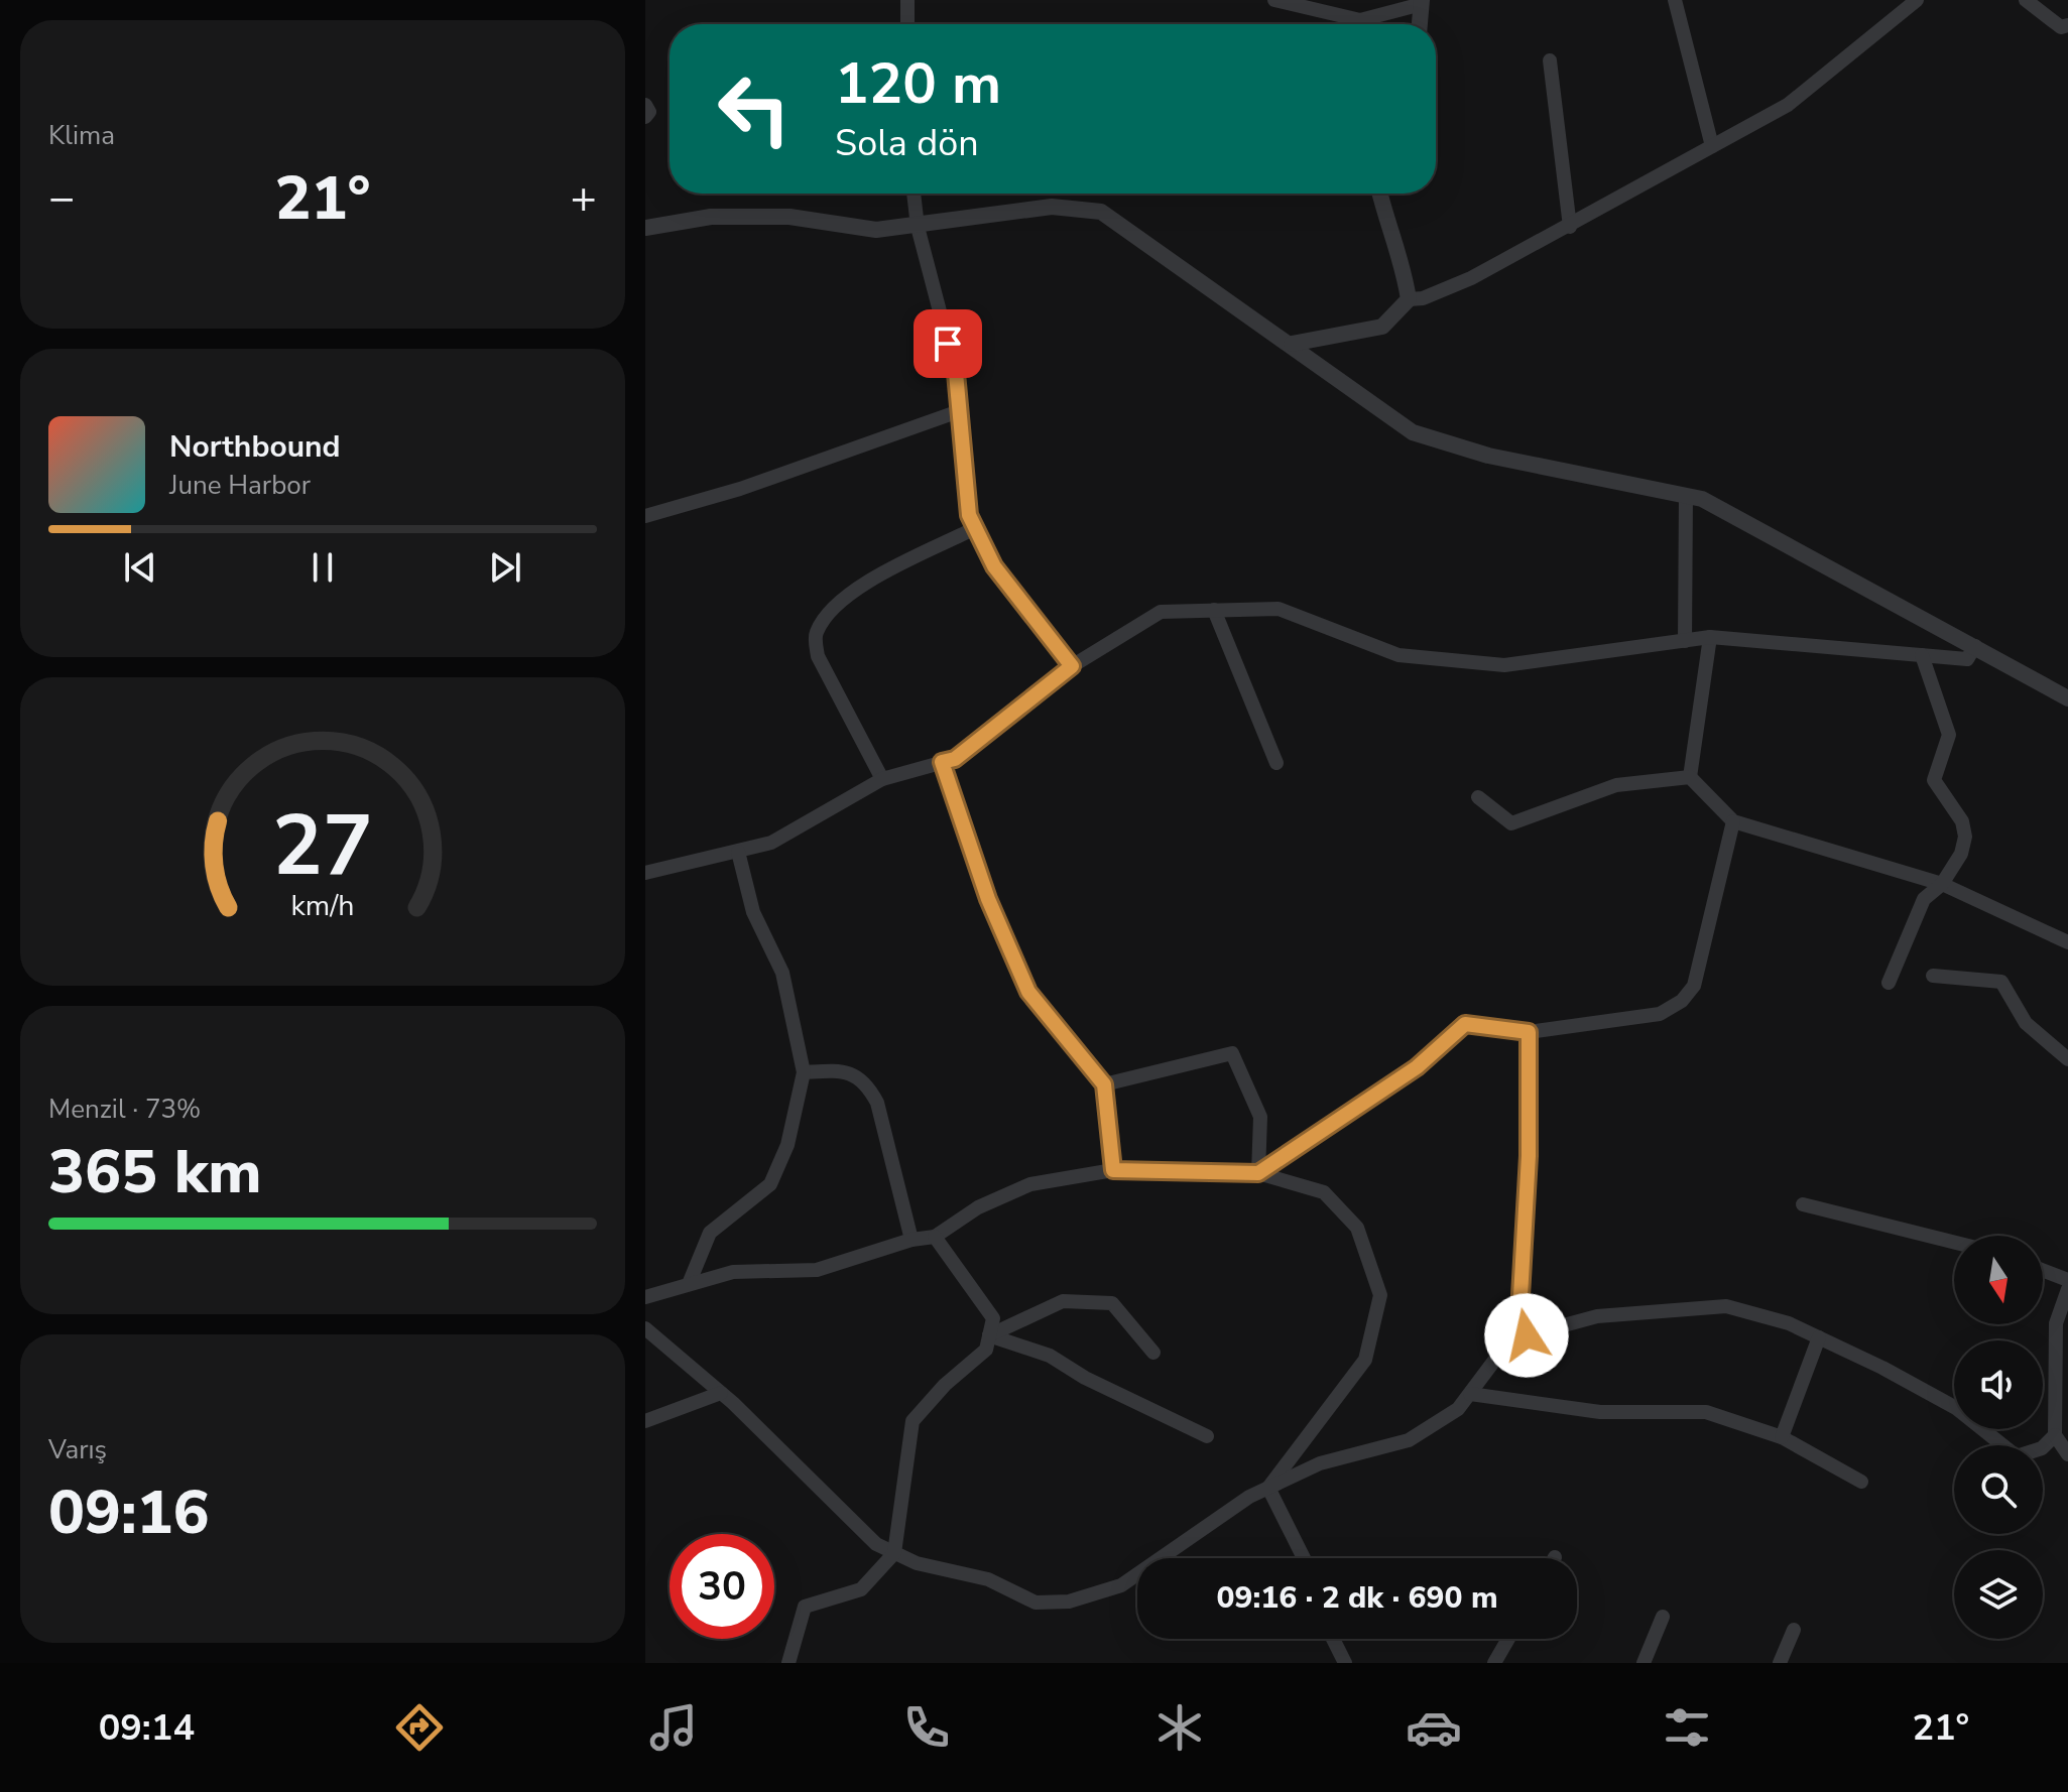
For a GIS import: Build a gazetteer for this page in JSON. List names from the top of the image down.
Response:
{
  "north": "bottom",
  "page": {
    "tile": [
      "Klima",
      ["Menzil · 73%", "365 km"],
      ["Varış", "09:16"]
    ],
    "turn": ["120 m", "Sola dön"],
    "heat": ["−", "21°", "+"],
    "song": ["Northbound", "June Harbor"],
    "limit": "30",
    "trip": "09:16 · 2 dk · 690 m",
    "tabs": ["09:14", "21°"],
    "gauge": ["27", "km/h"]
  }
}
